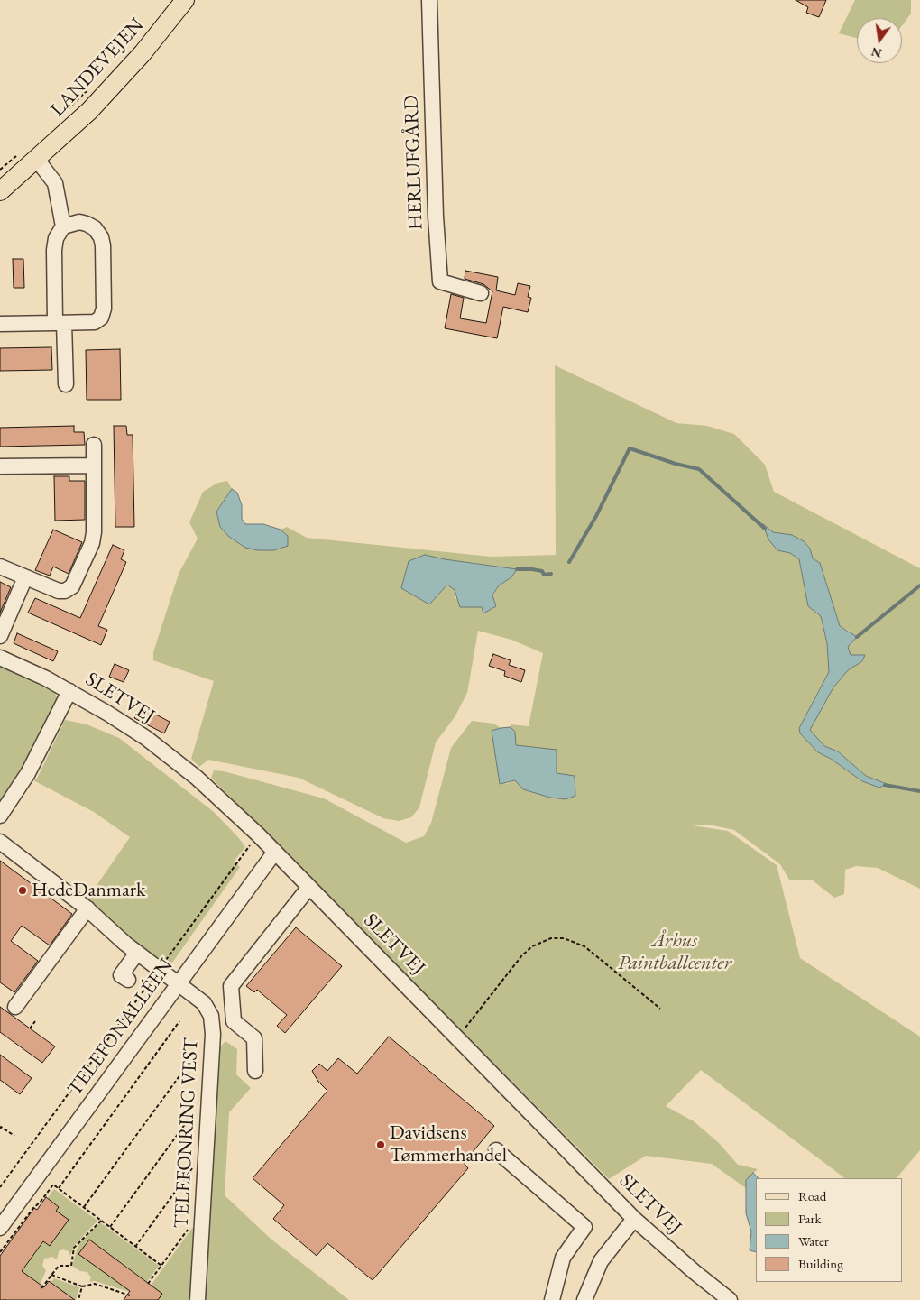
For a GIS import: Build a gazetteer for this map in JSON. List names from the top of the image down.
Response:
{
  "streets": {
    "main road": ["LANDEVEJEN"],
    "street": [
      "HERLUFGÅRD",
      "SLETVEJ",
      "TELEFONALLÉEN",
      "TELEFONRING VEST"
    ]
  },
  "crossings": [
    ["SLETVEJ", "TELEFONALLÉEN"],
    ["TELEFONALLÉEN", "TELEFONRING VEST"]
  ],
  "parks": ["Århus Paintballcenter"],
  "places": ["HedeDanmark", "Davidsens Tømmerhandel"],
  "legend": [
    "Road",
    "Park",
    "Water",
    "Building"
  ],
  "north": "bottom"
}
